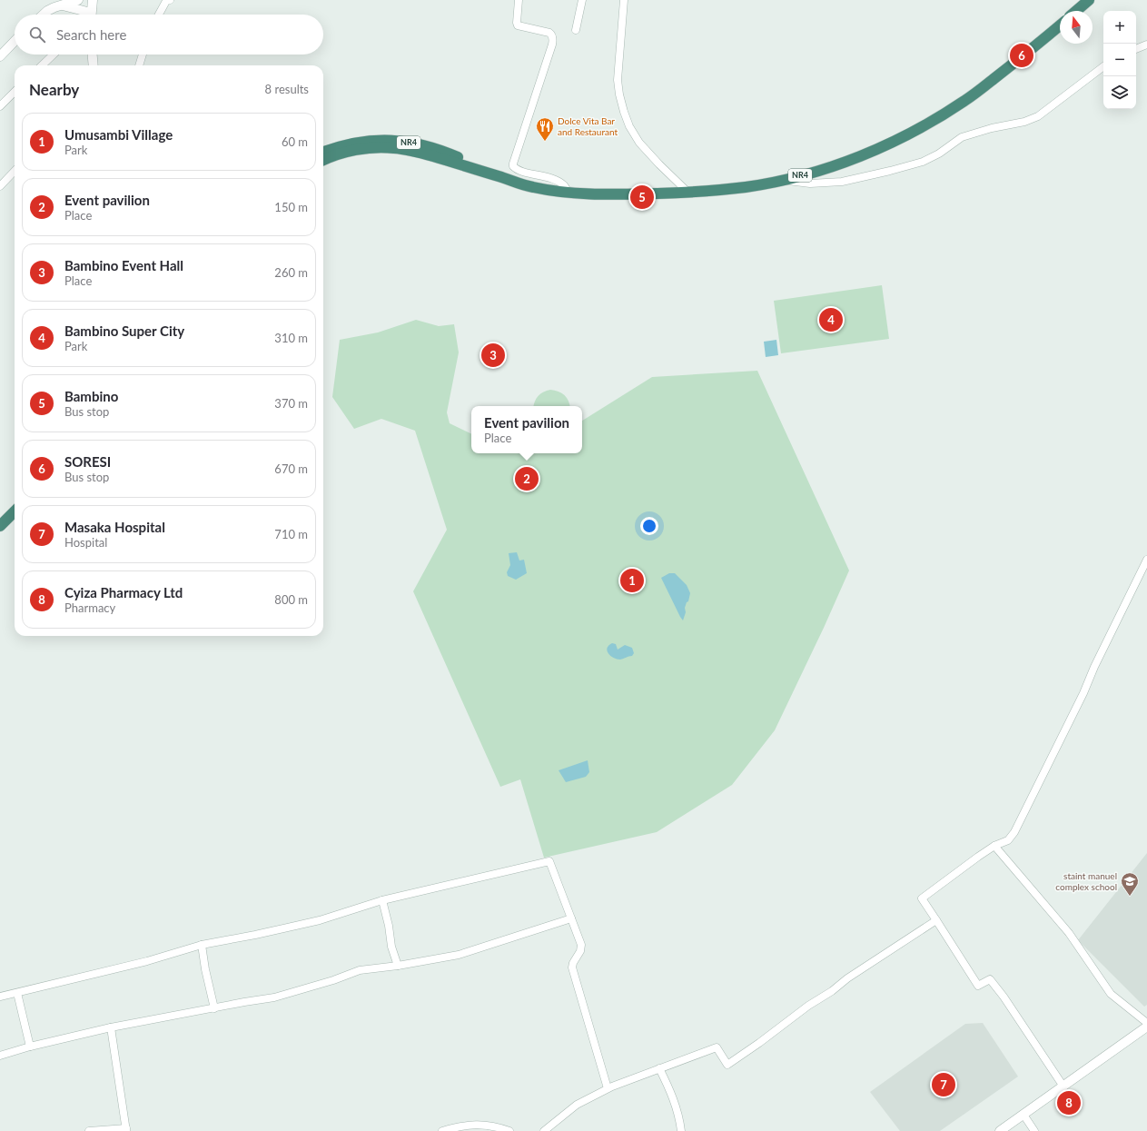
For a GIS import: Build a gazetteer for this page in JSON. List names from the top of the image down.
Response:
{
  "streets": {
    "highway": ["NR4"]
  },
  "places": {
    "restaurant": ["Dolce Vita Bar and Restaurant"],
    "school or university": ["staint manuel complex school"]
  },
  "north": "top",
  "page": {
    "map_buttons": ["+", "−"],
    "search": "Search here",
    "pins": [
      "6",
      "5",
      "4",
      "3",
      "2",
      "1",
      "7",
      "8"
    ],
    "heading": ["Nearby", "8 results"],
    "list": [
      {
        "mark": "1",
        "name": "Umusambi Village",
        "note": "Park",
        "value": "60 m"
      },
      {
        "mark": "2",
        "name": "Event pavilion",
        "note": "Place",
        "value": "150 m"
      },
      {
        "mark": "3",
        "name": "Bambino Event Hall",
        "note": "Place",
        "value": "260 m"
      },
      {
        "mark": "4",
        "name": "Bambino Super City",
        "note": "Park",
        "value": "310 m"
      },
      {
        "mark": "5",
        "name": "Bambino",
        "note": "Bus stop",
        "value": "370 m"
      },
      {
        "mark": "6",
        "name": "SORESI",
        "note": "Bus stop",
        "value": "670 m"
      },
      {
        "mark": "7",
        "name": "Masaka Hospital",
        "note": "Hospital",
        "value": "710 m"
      },
      {
        "mark": "8",
        "name": "Cyiza Pharmacy Ltd",
        "note": "Pharmacy",
        "value": "800 m"
      }
    ],
    "popup": ["Event pavilion", "Place"]
  }
}
